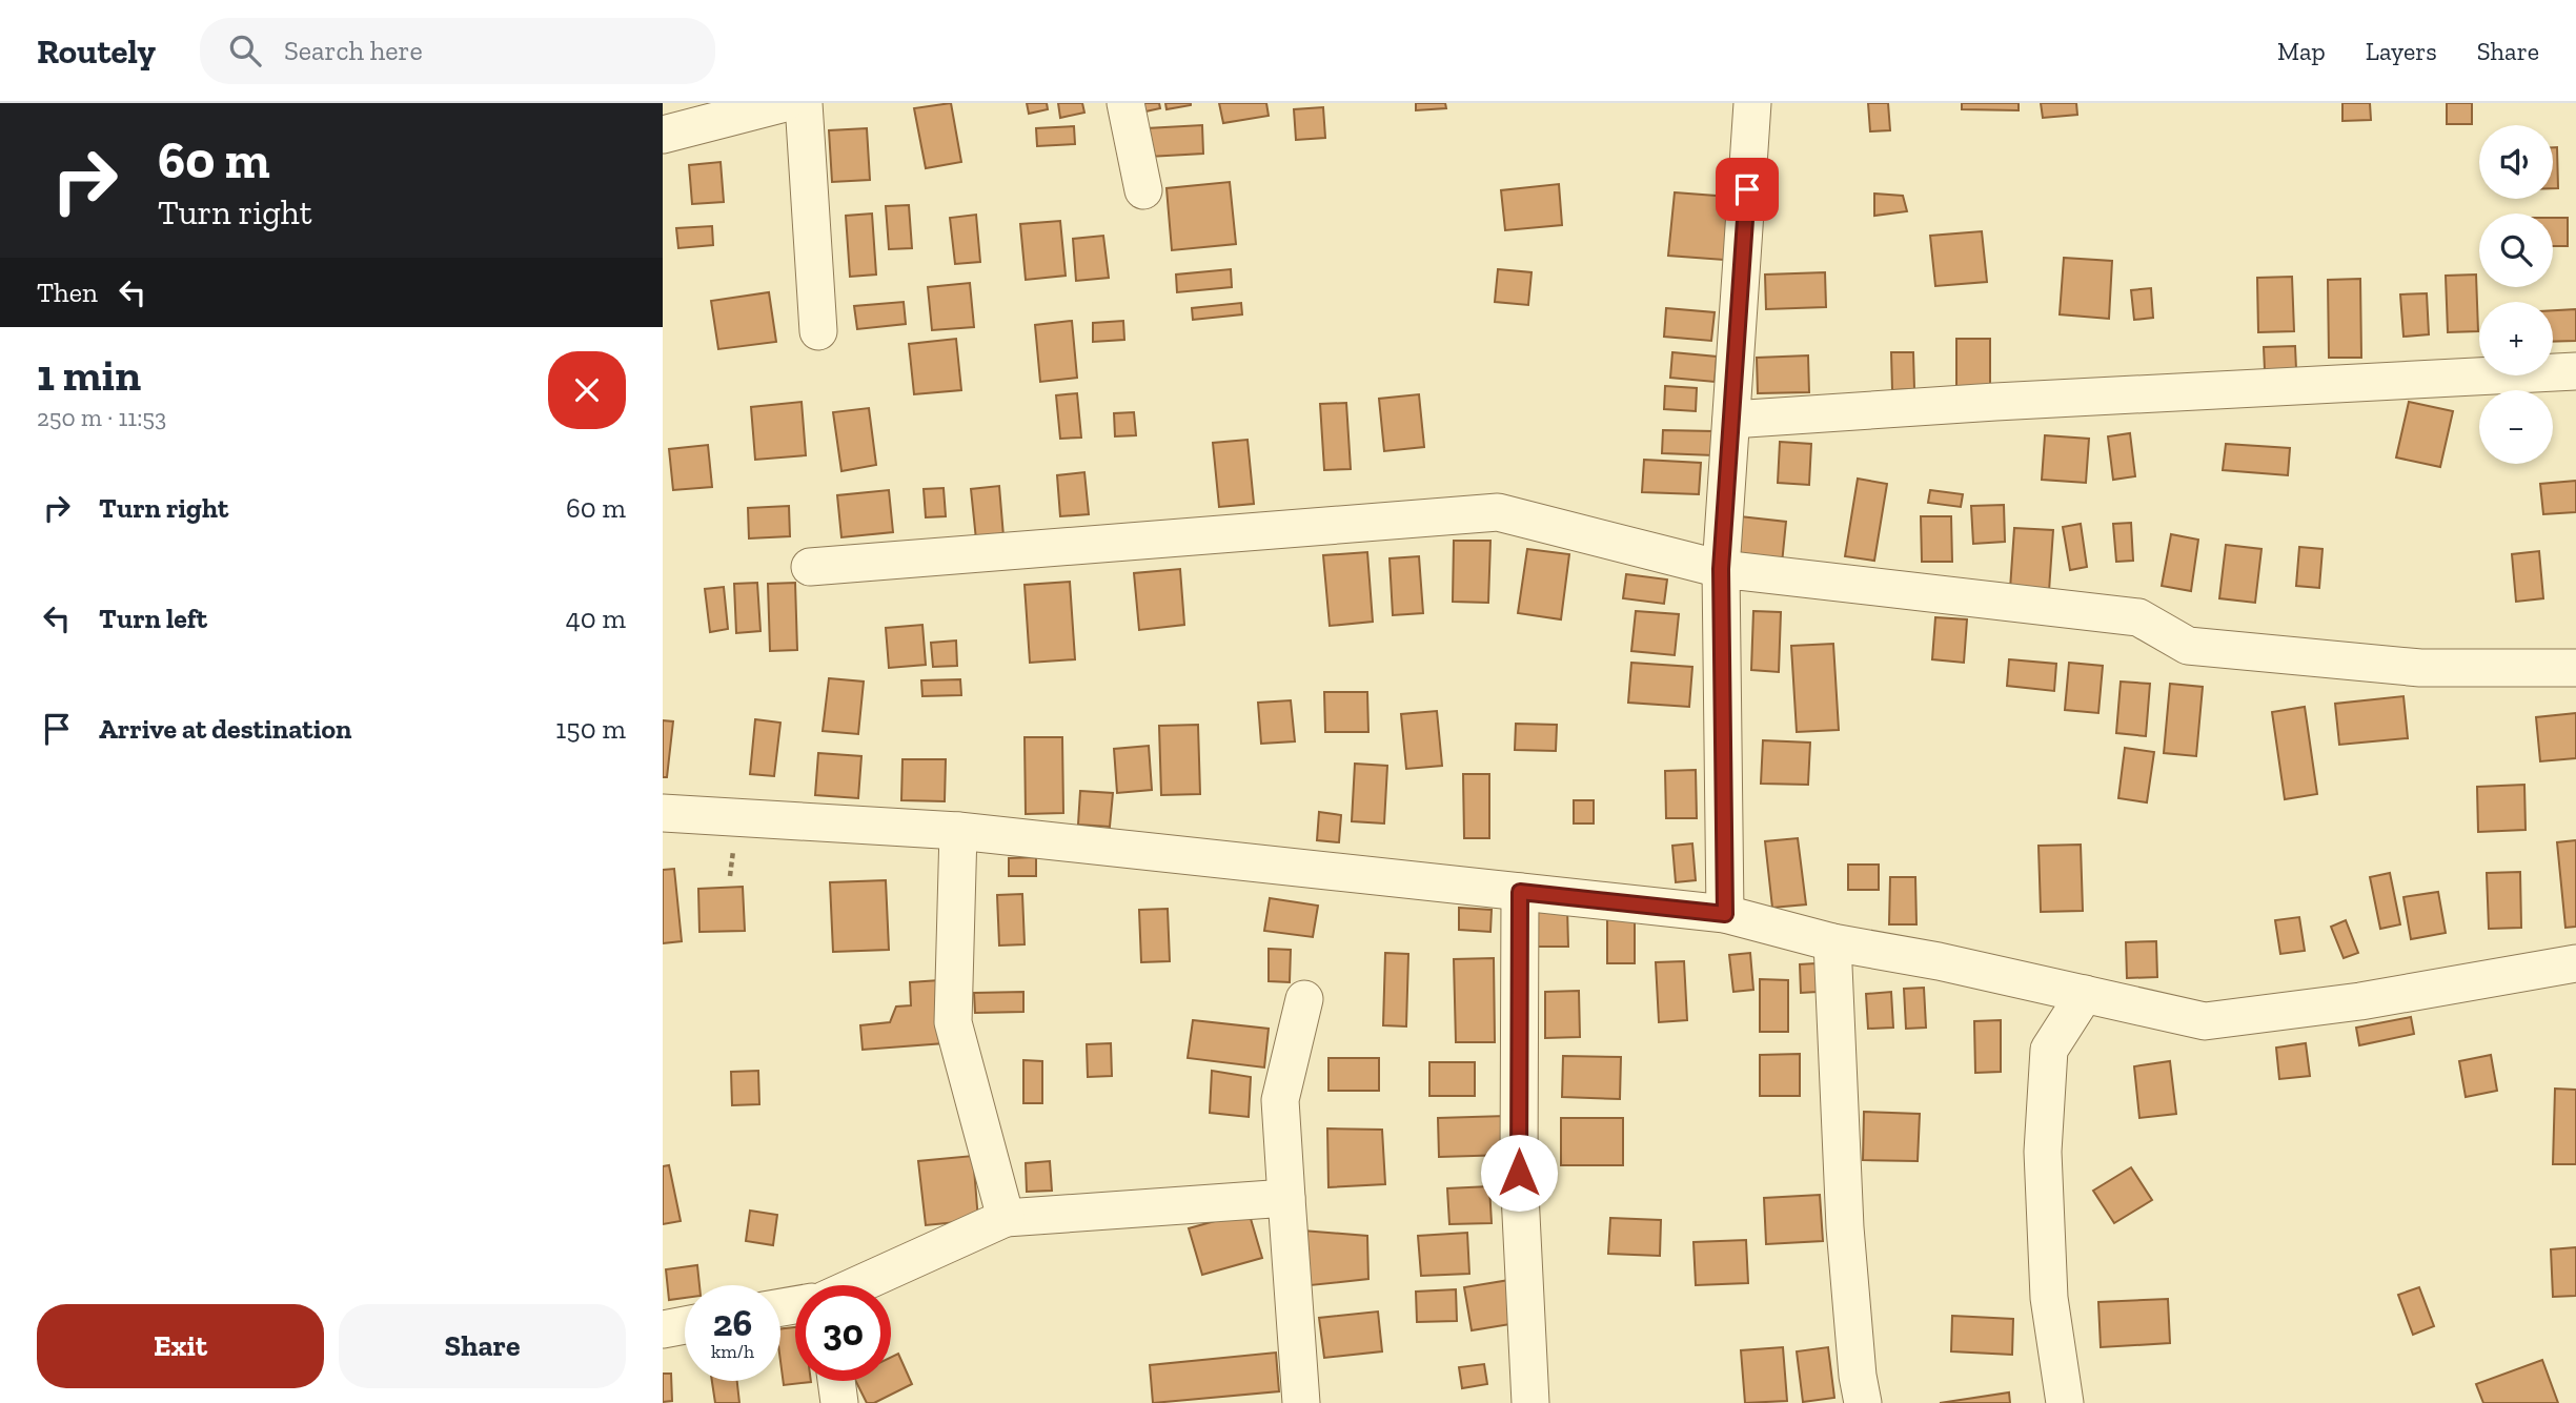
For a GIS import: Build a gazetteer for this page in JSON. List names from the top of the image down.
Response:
{
  "page": {
    "header": "Routely",
    "search": "Search here",
    "nav": ["Map", "Layers", "Share"],
    "turn": ["60 m", "Turn right"],
    "map_buttons": ["+", "−"],
    "then": "Then",
    "heading": ["1 min", "250 m · 11:53"],
    "list": [
      {
        "name": "Turn right",
        "value": "60 m"
      },
      {
        "name": "Turn left",
        "value": "40 m"
      },
      {
        "name": "Arrive at destination",
        "value": "150 m"
      }
    ],
    "speed": "26 km/h",
    "limit": "30",
    "buttons": ["Exit", "Share"]
  }
}
